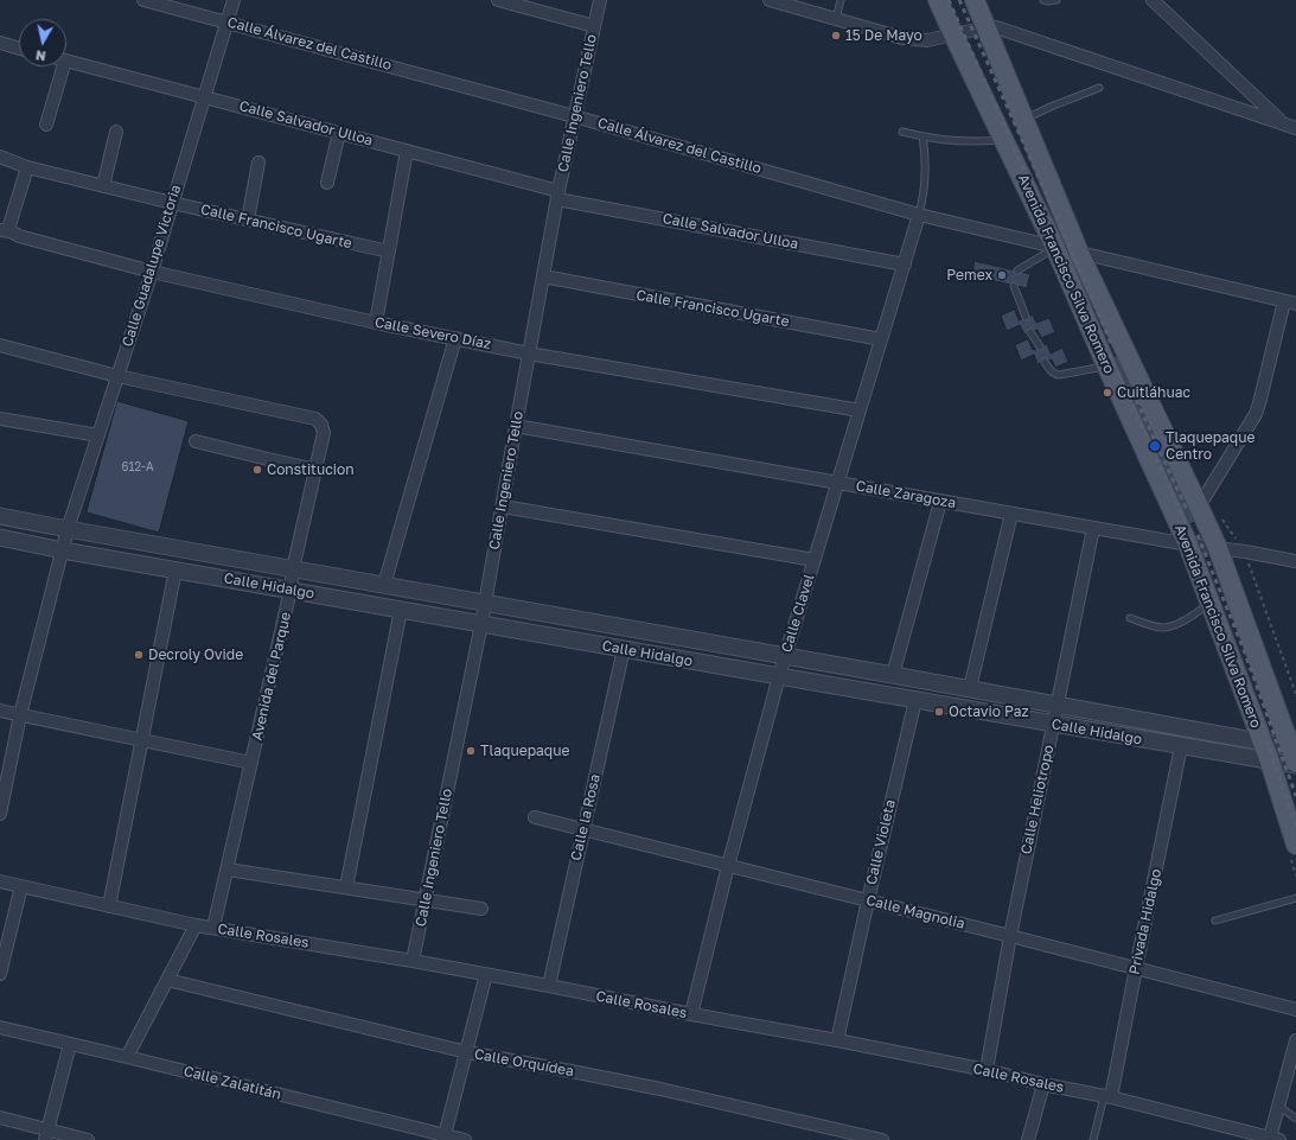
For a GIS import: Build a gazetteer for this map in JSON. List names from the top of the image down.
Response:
{
  "streets": {
    "main road": ["Avenida Francisco Silva Romero"],
    "street": [
      "Calle Álvarez del Castillo",
      "Calle Ingeniero Tello",
      "Calle Salvador Ulloa",
      "Calle Francisco Ugarte",
      "Calle Guadalupe Victoria",
      "Calle Severo Díaz",
      "Calle Zaragoza",
      "Calle Hidalgo",
      "Calle Clavel",
      "Avenida del Parque",
      "Calle Heliotropo",
      "Calle la Rosa",
      "Calle Violeta",
      "Calle Magnolia",
      "Privada Hidalgo",
      "Calle Rosales",
      "Calle Orquídea",
      "Calle Zalatitán"
    ]
  },
  "crossings": [
    ["Calle Álvarez del Castillo", "Calle Ingeniero Tello"],
    ["Calle Álvarez del Castillo", "Calle Guadalupe Victoria"],
    ["Calle Álvarez del Castillo", "Avenida Francisco Silva Romero"],
    ["Calle Álvarez del Castillo", "Calle Clavel"],
    ["Calle Ingeniero Tello", "Calle Salvador Ulloa"],
    ["Calle Ingeniero Tello", "Calle Francisco Ugarte"],
    ["Calle Ingeniero Tello", "Calle Severo Díaz"],
    ["Calle Ingeniero Tello", "Calle Zaragoza"],
    ["Calle Ingeniero Tello", "Calle Hidalgo"],
    ["Calle Ingeniero Tello", "Calle Rosales"],
    ["Calle Salvador Ulloa", "Calle Guadalupe Victoria"],
    ["Calle Salvador Ulloa", "Calle Clavel"],
    ["Calle Francisco Ugarte", "Calle Guadalupe Victoria"],
    ["Calle Francisco Ugarte", "Calle Clavel"],
    ["Calle Guadalupe Victoria", "Calle Severo Díaz"],
    ["Calle Guadalupe Victoria", "Calle Hidalgo"],
    ["Calle Guadalupe Victoria", "Avenida del Parque"],
    ["Avenida Francisco Silva Romero", "Calle Zaragoza"],
    ["Avenida Francisco Silva Romero", "Calle Hidalgo"],
    ["Calle Severo Díaz", "Calle Clavel"],
    ["Calle Zaragoza", "Calle Clavel"],
    ["Calle Zaragoza", "Calle Heliotropo"],
    ["Calle Hidalgo", "Calle Clavel"],
    ["Calle Hidalgo", "Avenida del Parque"],
    ["Calle Hidalgo", "Calle Heliotropo"],
    ["Calle Hidalgo", "Calle la Rosa"],
    ["Calle Hidalgo", "Calle Violeta"],
    ["Calle Hidalgo", "Privada Hidalgo"],
    ["Calle Clavel", "Calle Magnolia"],
    ["Calle Clavel", "Calle Rosales"],
    ["Avenida del Parque", "Calle Rosales"],
    ["Calle Heliotropo", "Calle Magnolia"],
    ["Calle Heliotropo", "Calle Rosales"],
    ["Calle la Rosa", "Calle Magnolia"],
    ["Calle la Rosa", "Calle Rosales"],
    ["Calle Violeta", "Calle Magnolia"],
    ["Calle Violeta", "Calle Rosales"],
    ["Calle Magnolia", "Privada Hidalgo"],
    ["Privada Hidalgo", "Calle Rosales"]
  ],
  "places": [
    "15 De Mayo",
    "Pemex",
    "Cuitláhuac",
    "Tlaquepaque Centro",
    "Constitucion",
    "Decroly Ovide",
    "Octavio Paz",
    "Tlaquepaque"
  ],
  "house_numbers": ["612-A"],
  "north": "bottom"
}
